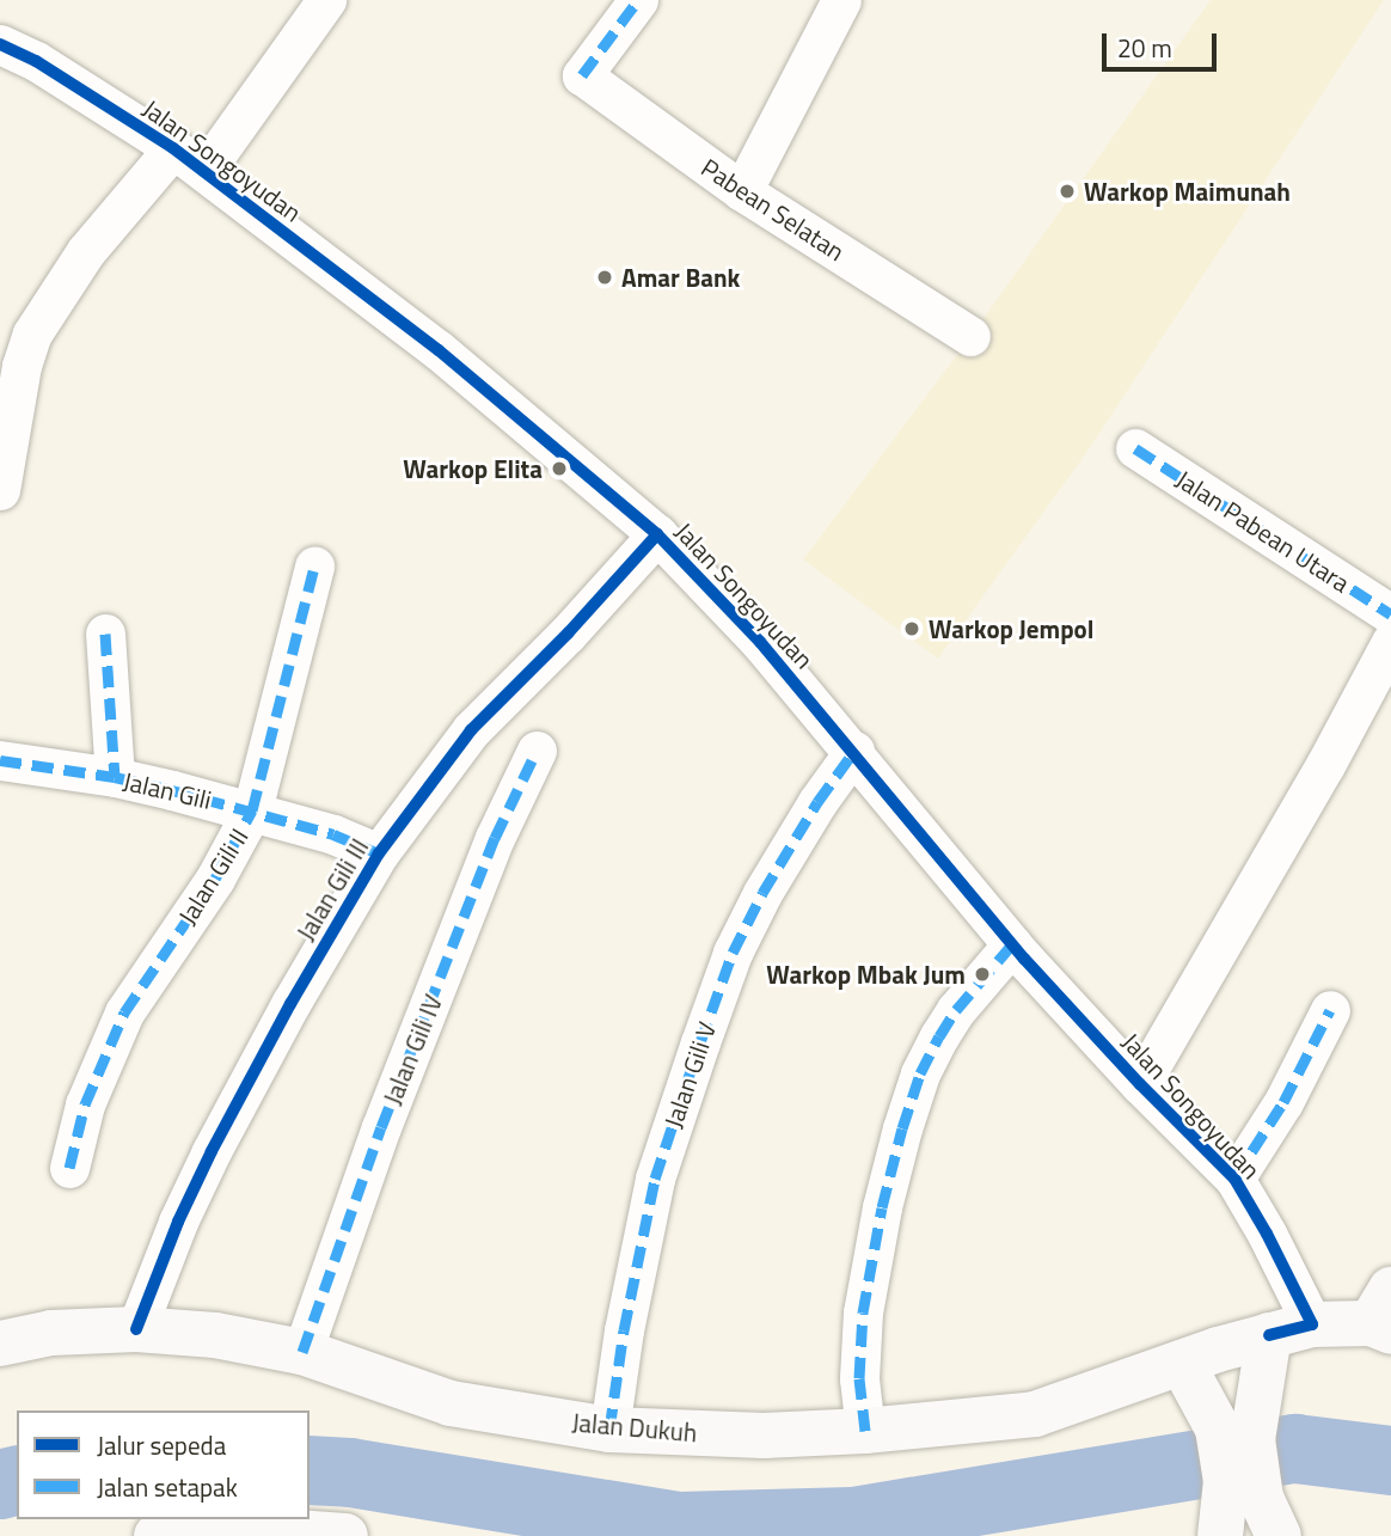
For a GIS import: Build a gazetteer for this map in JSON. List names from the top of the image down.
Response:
{
  "streets": {
    "main road": ["Jalan Dukuh"],
    "street": [
      "Jalan Songoyudan",
      "Pabean Selatan",
      "Jalan Pabean Utara",
      "Jalan Gili",
      "Jalan Gili II",
      "Jalan Gili III",
      "Jalan Gili IV",
      "Jalan Gili V"
    ]
  },
  "crossings": [
    ["Jalan Songoyudan", "Jalan Gili III"],
    ["Jalan Songoyudan", "Jalan Gili V"],
    ["Jalan Songoyudan", "Jalan Dukuh"],
    ["Jalan Gili", "Jalan Gili II"],
    ["Jalan Gili", "Jalan Gili III"],
    ["Jalan Gili III", "Jalan Dukuh"],
    ["Jalan Gili IV", "Jalan Dukuh"],
    ["Jalan Gili V", "Jalan Dukuh"]
  ],
  "places": [
    "Warkop Maimunah",
    "Amar Bank",
    "Warkop Elita",
    "Warkop Jempol",
    "Warkop Mbak Jum"
  ],
  "legend": ["Jalur sepeda", "Jalan setapak"],
  "scale_bar": "20 m"
}
